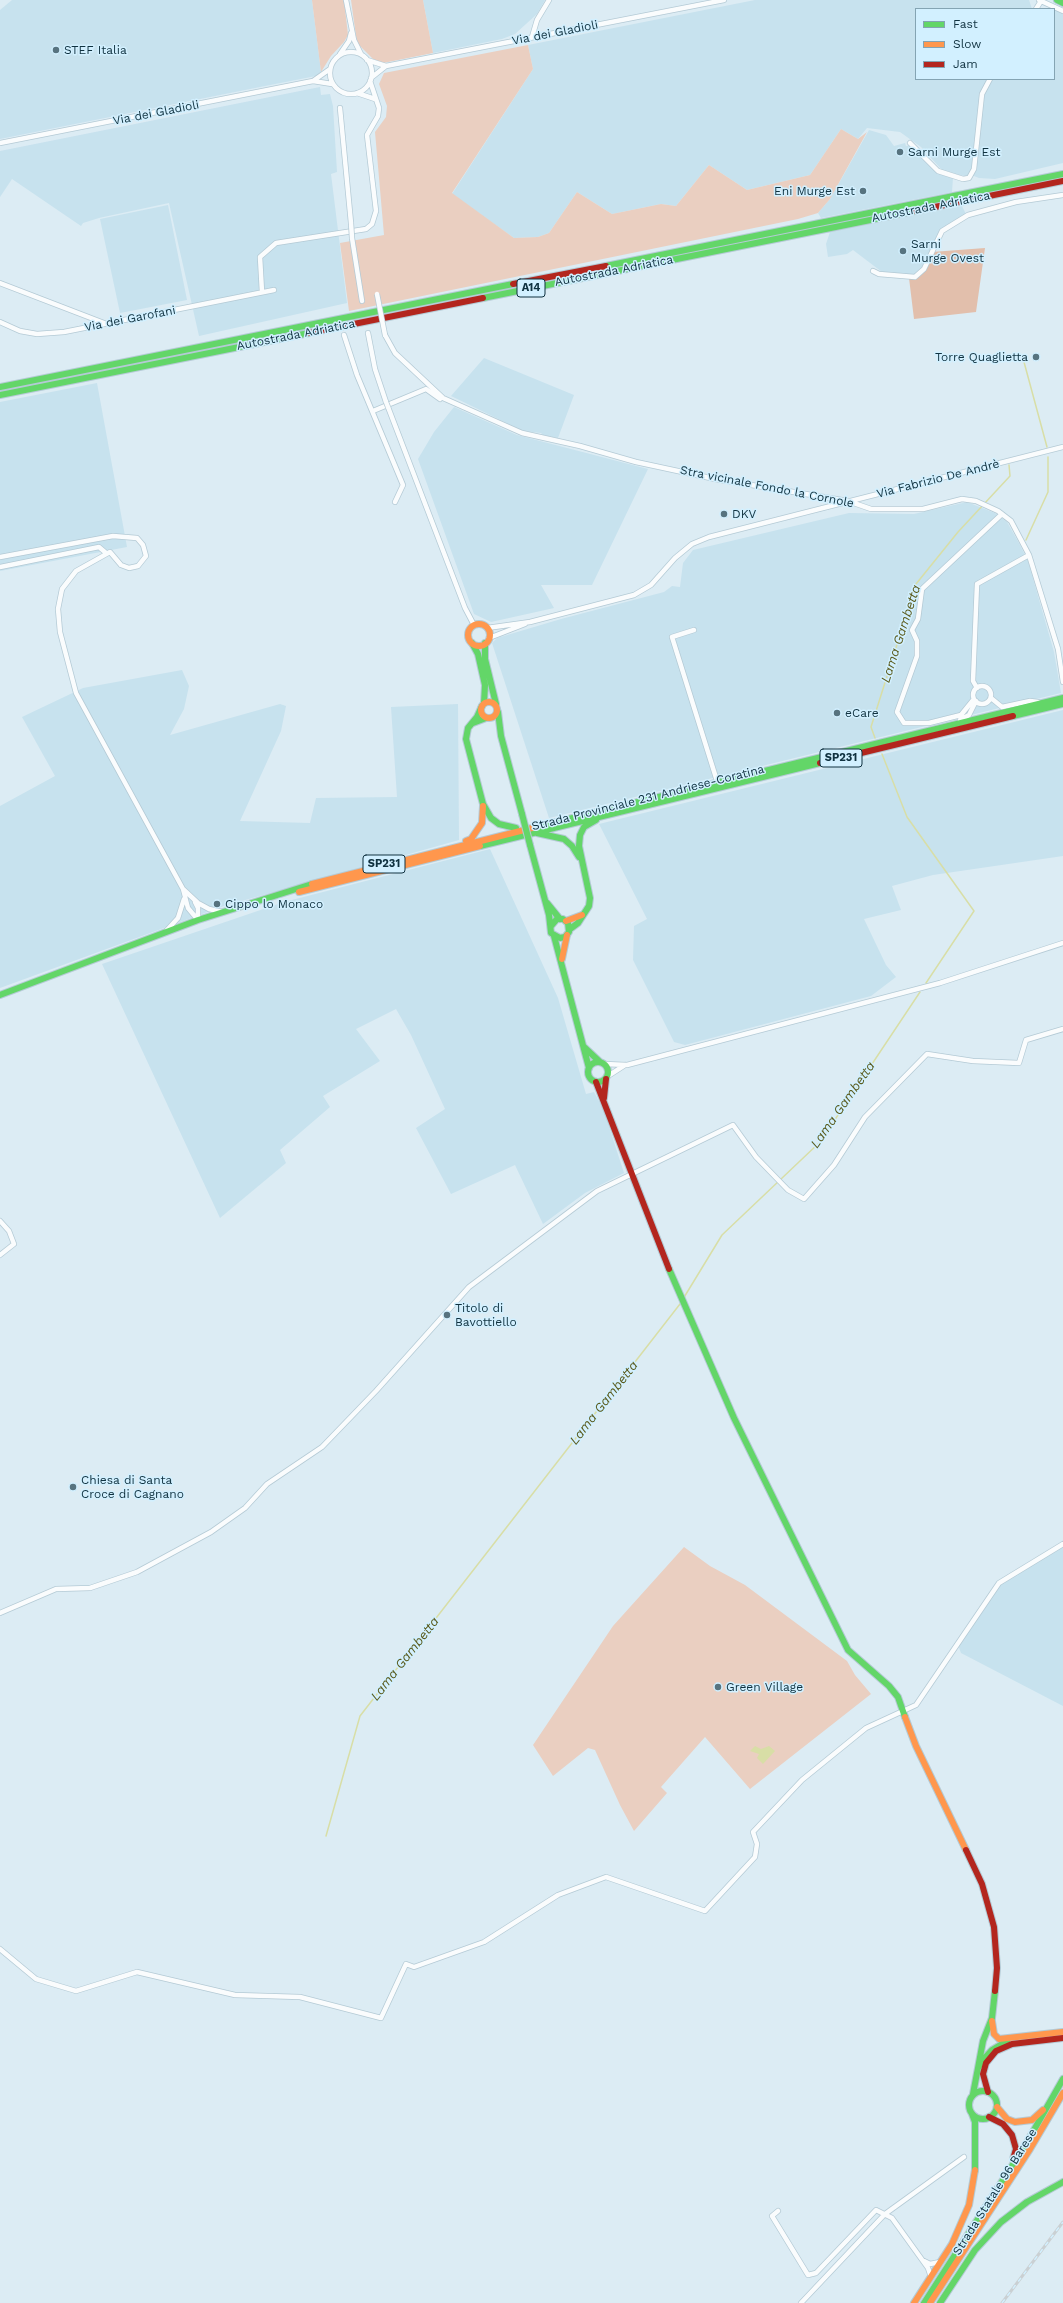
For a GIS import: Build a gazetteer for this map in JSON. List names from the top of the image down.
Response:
{
  "streets": {
    "main road": [
      "Autostrada Adriatica",
      "A14",
      "SP231",
      "Strada Provinciale 231 Andriese-Coratina",
      "Strada Statale 96 Barese"
    ],
    "street": [
      "Via dei Gladioli",
      "Via dei Garofani",
      "Via Fabrizio De Andrè",
      "Stra vicinale Fondo la Cornole"
    ]
  },
  "crossings": [
    ["Via Fabrizio De Andrè", "Stra vicinale Fondo la Cornole"]
  ],
  "water": ["Lama Gambetta"],
  "places": [
    "STEF Italia",
    "Sarni Murge Est",
    "Eni Murge Est",
    "Sarni Murge Ovest",
    "Torre Quaglietta",
    "DKV",
    "eCare",
    "Cippo lo Monaco",
    "Titolo di Bavottiello",
    "Chiesa di Santa Croce di Cagnano",
    "Green Village"
  ],
  "legend": ["Fast", "Slow", "Jam"]
}
